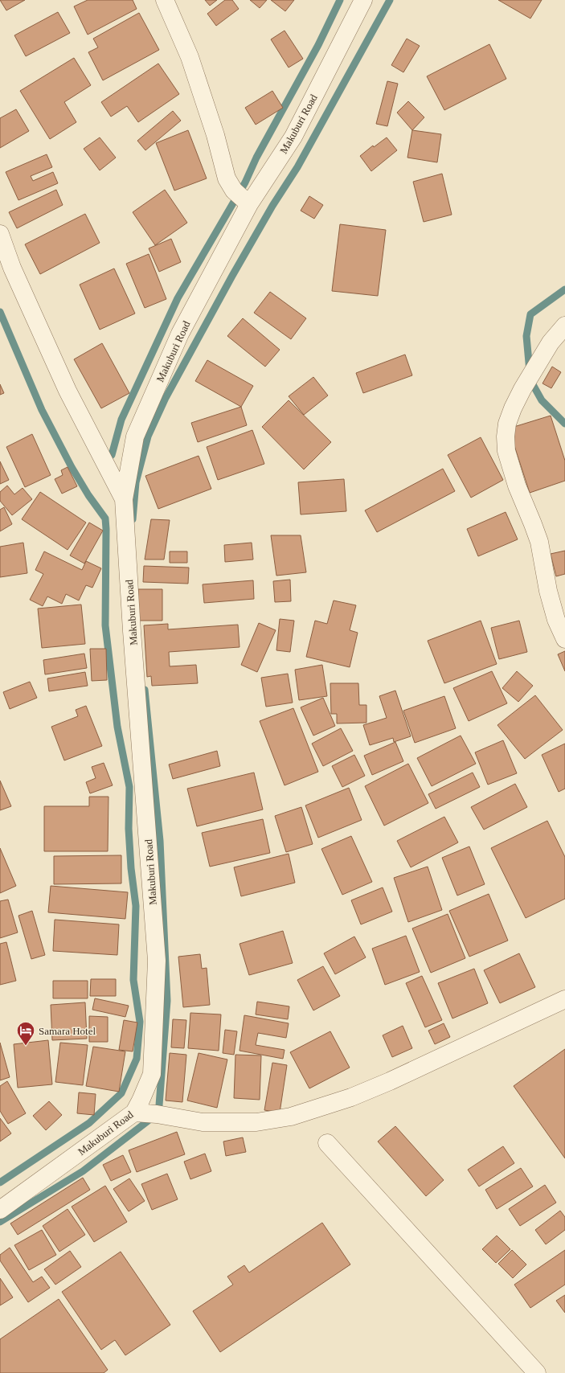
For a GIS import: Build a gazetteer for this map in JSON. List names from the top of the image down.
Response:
{
  "streets": {
    "street": ["Makuburi Road"]
  },
  "places": {
    "hotel": ["Samara Hotel"]
  }
}
